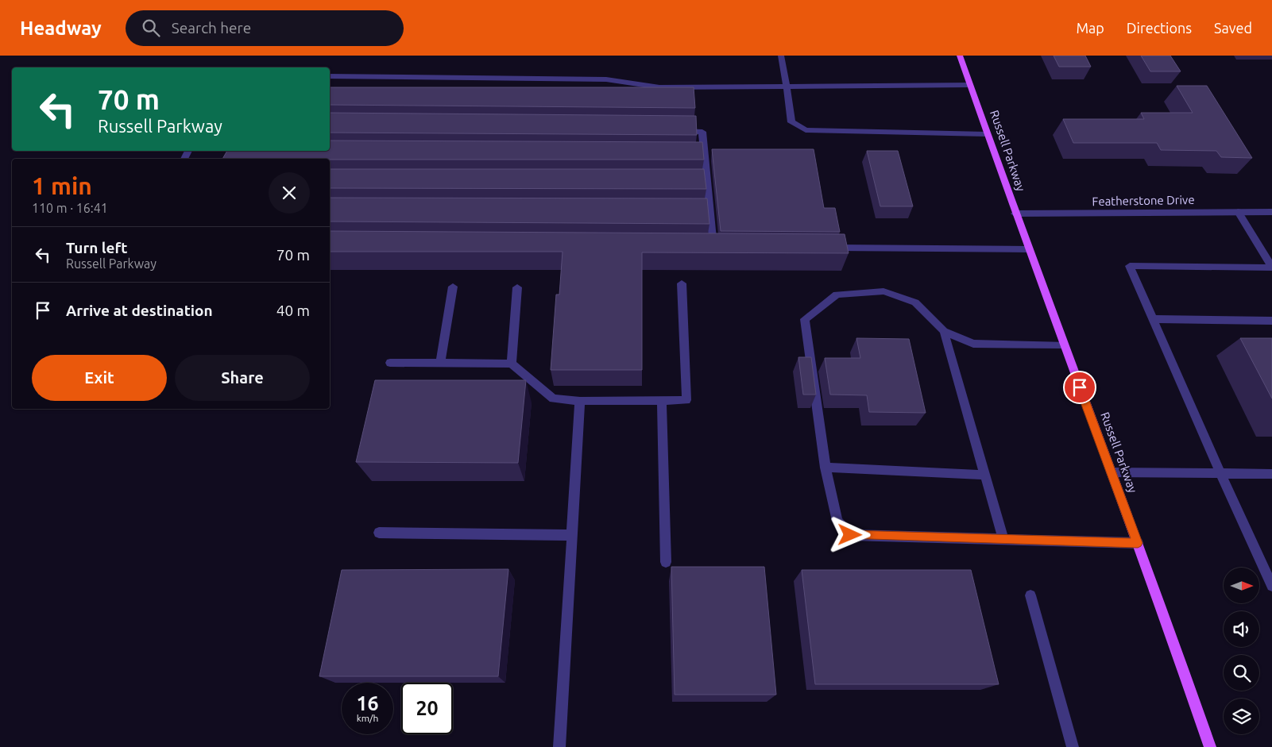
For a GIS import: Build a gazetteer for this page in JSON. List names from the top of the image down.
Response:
{
  "streets": {
    "main road": ["Russell Parkway"],
    "street": ["Featherstone Drive"]
  },
  "crossings": [
    ["Russell Parkway", "Featherstone Drive"]
  ],
  "north": "right",
  "page": {
    "header": "Headway",
    "search": "Search here",
    "nav": ["Map", "Directions", "Saved"],
    "turn": ["70 m", "Russell Parkway"],
    "heading": ["1 min", "110 m · 16:41"],
    "list": [
      {
        "name": "Turn left",
        "note": "Russell Parkway",
        "value": "70 m"
      },
      {
        "name": "Arrive at destination",
        "value": "40 m"
      }
    ],
    "buttons": ["Exit", "Share"],
    "speed": "16 km/h",
    "limit": "20"
  }
}
